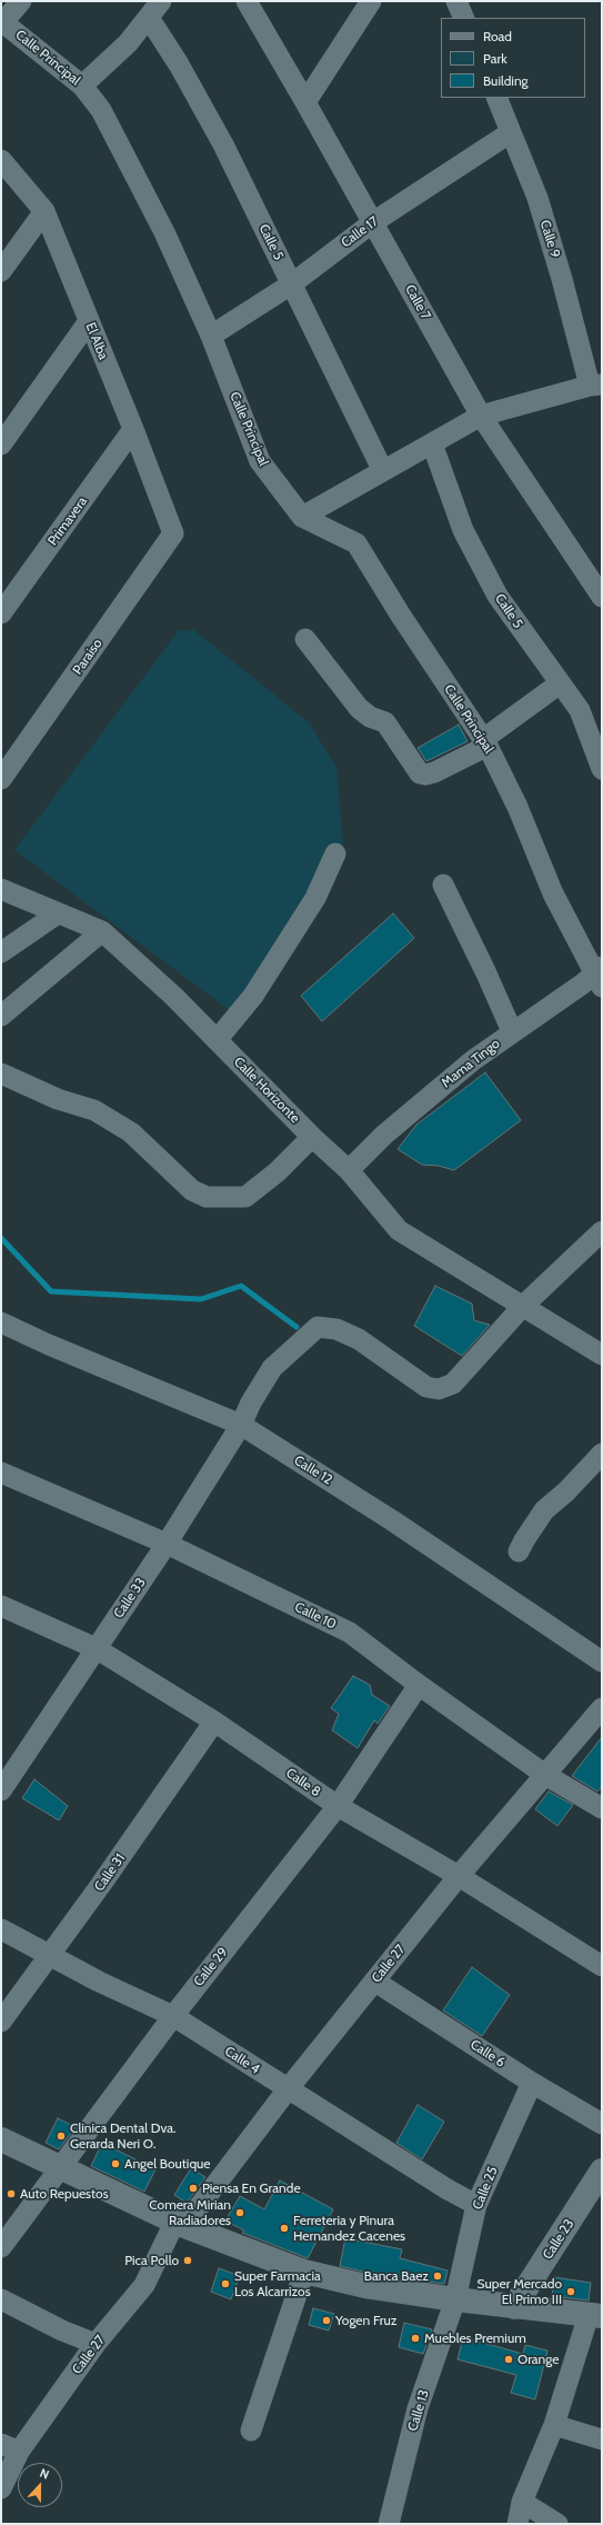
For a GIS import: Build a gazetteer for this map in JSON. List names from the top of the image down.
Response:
{
  "streets": {
    "street": [
      "Calle Principal",
      "Calle 17",
      "Calle 9",
      "Calle 5",
      "Calle 7",
      "El Alba",
      "Primavera",
      "Paraiso",
      "Mama Tingo",
      "Calle Horizonte",
      "Calle 12",
      "Calle 33",
      "Calle 10",
      "Calle 8",
      "Calle 31",
      "Calle 27",
      "Calle 29",
      "Calle 6",
      "Calle 4",
      "Calle 25",
      "Calle 23",
      "Calle 13"
    ]
  },
  "crossings": [
    ["Calle Principal", "Calle 17"],
    ["Calle Principal", "Mama Tingo"],
    ["Calle 17", "Calle 9"],
    ["Calle 17", "Calle 5"],
    ["Calle 17", "Calle 7"],
    ["El Alba", "Primavera"],
    ["El Alba", "Paraiso"],
    ["Mama Tingo", "Calle Horizonte"],
    ["Calle Horizonte", "Calle 33"],
    ["Calle 12", "Calle 33"],
    ["Calle 33", "Calle 10"],
    ["Calle 33", "Calle 8"],
    ["Calle 10", "Calle 27"],
    ["Calle 10", "Calle 29"],
    ["Calle 8", "Calle 31"],
    ["Calle 8", "Calle 27"],
    ["Calle 8", "Calle 29"],
    ["Calle 31", "Calle 4"],
    ["Calle 27", "Calle 6"],
    ["Calle 27", "Calle 4"],
    ["Calle 29", "Calle 4"],
    ["Calle 6", "Calle 25"],
    ["Calle 4", "Calle 25"],
    ["Calle 25", "Calle 13"]
  ],
  "places": [
    "Clinica Dental Dva. Gerarda Neri O.",
    "Angel Boutique",
    "Piensa En Grande",
    "Auto Repuestos",
    "Comera Mirian Radiadores",
    "Ferreteria y Pinura Hernandez Cacenes",
    "Pica Pollo",
    "Banca Baez",
    "Super Farmacia Los Alcarrizos",
    "Super Mercado El Primo III",
    "Yogen Fruz",
    "Muebles Premium",
    "Orange"
  ],
  "legend": ["Road", "Park", "Building"],
  "north": "top"
}
